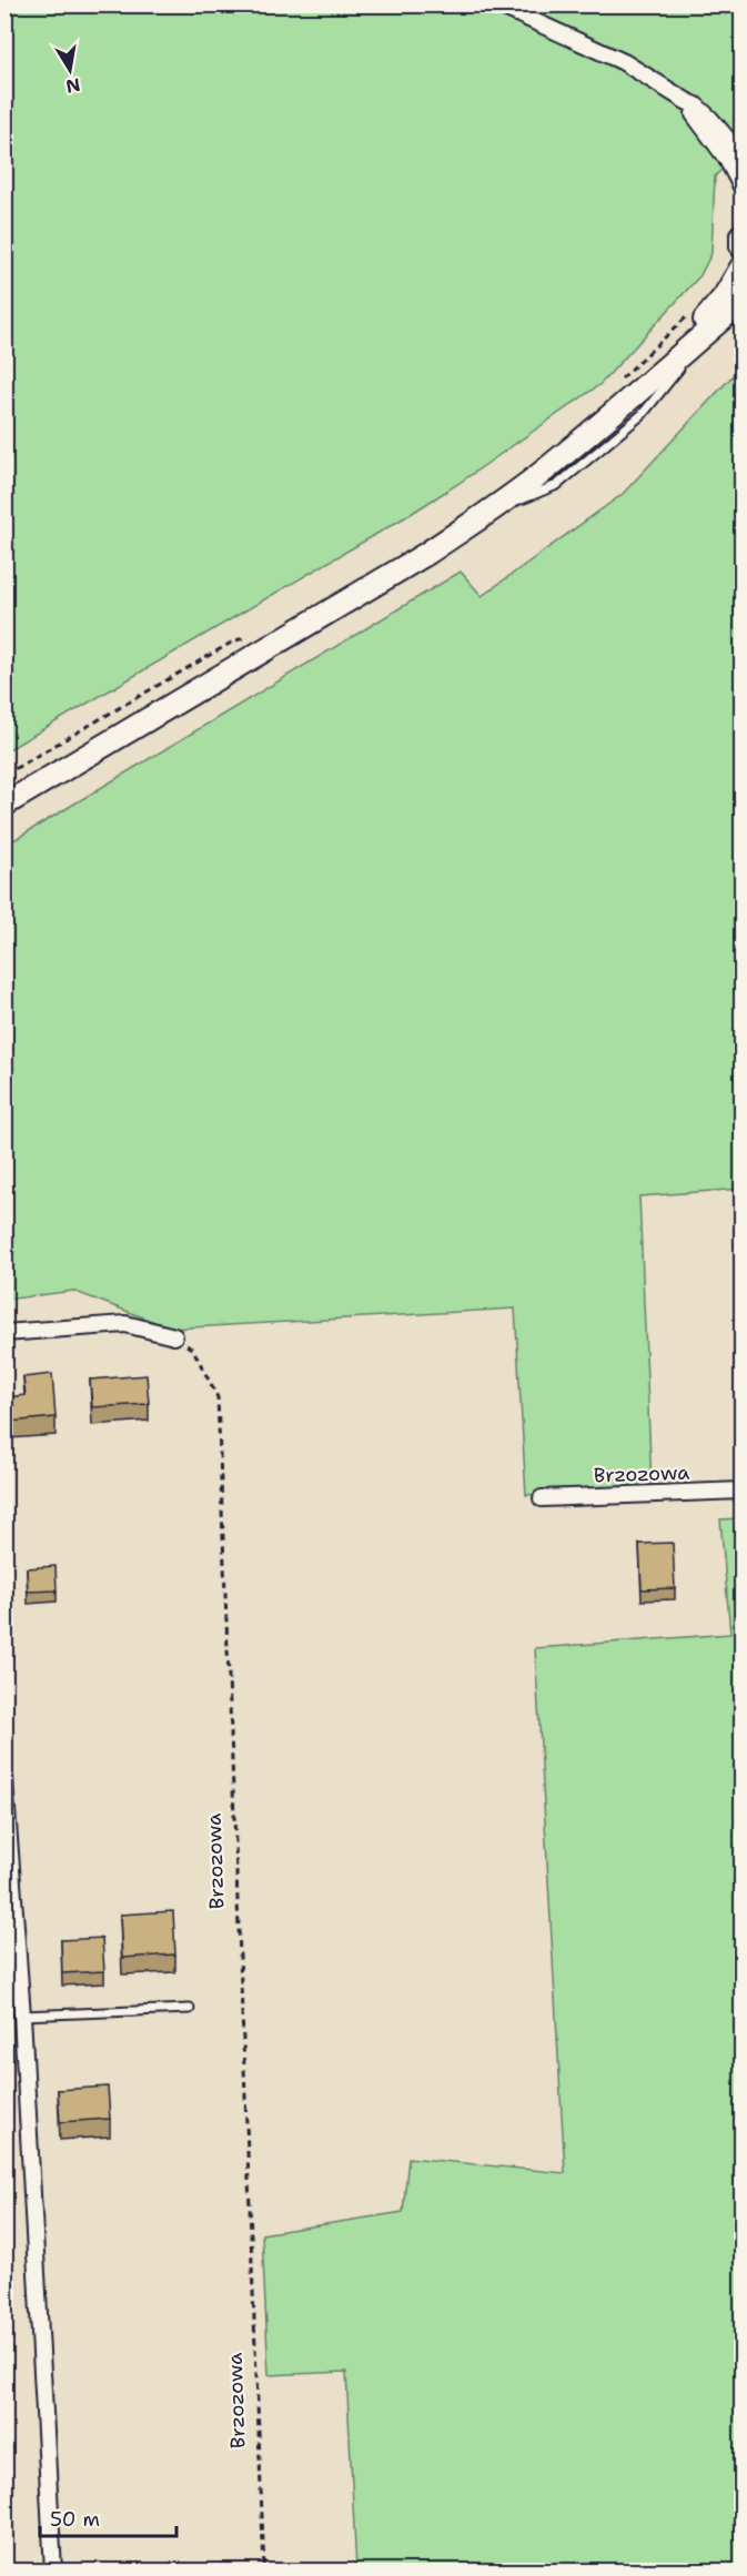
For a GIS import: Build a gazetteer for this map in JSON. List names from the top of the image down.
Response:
{
  "streets": {
    "street": ["Brzozowa"]
  },
  "scale_bar": "50 m",
  "north": "bottom"
}
